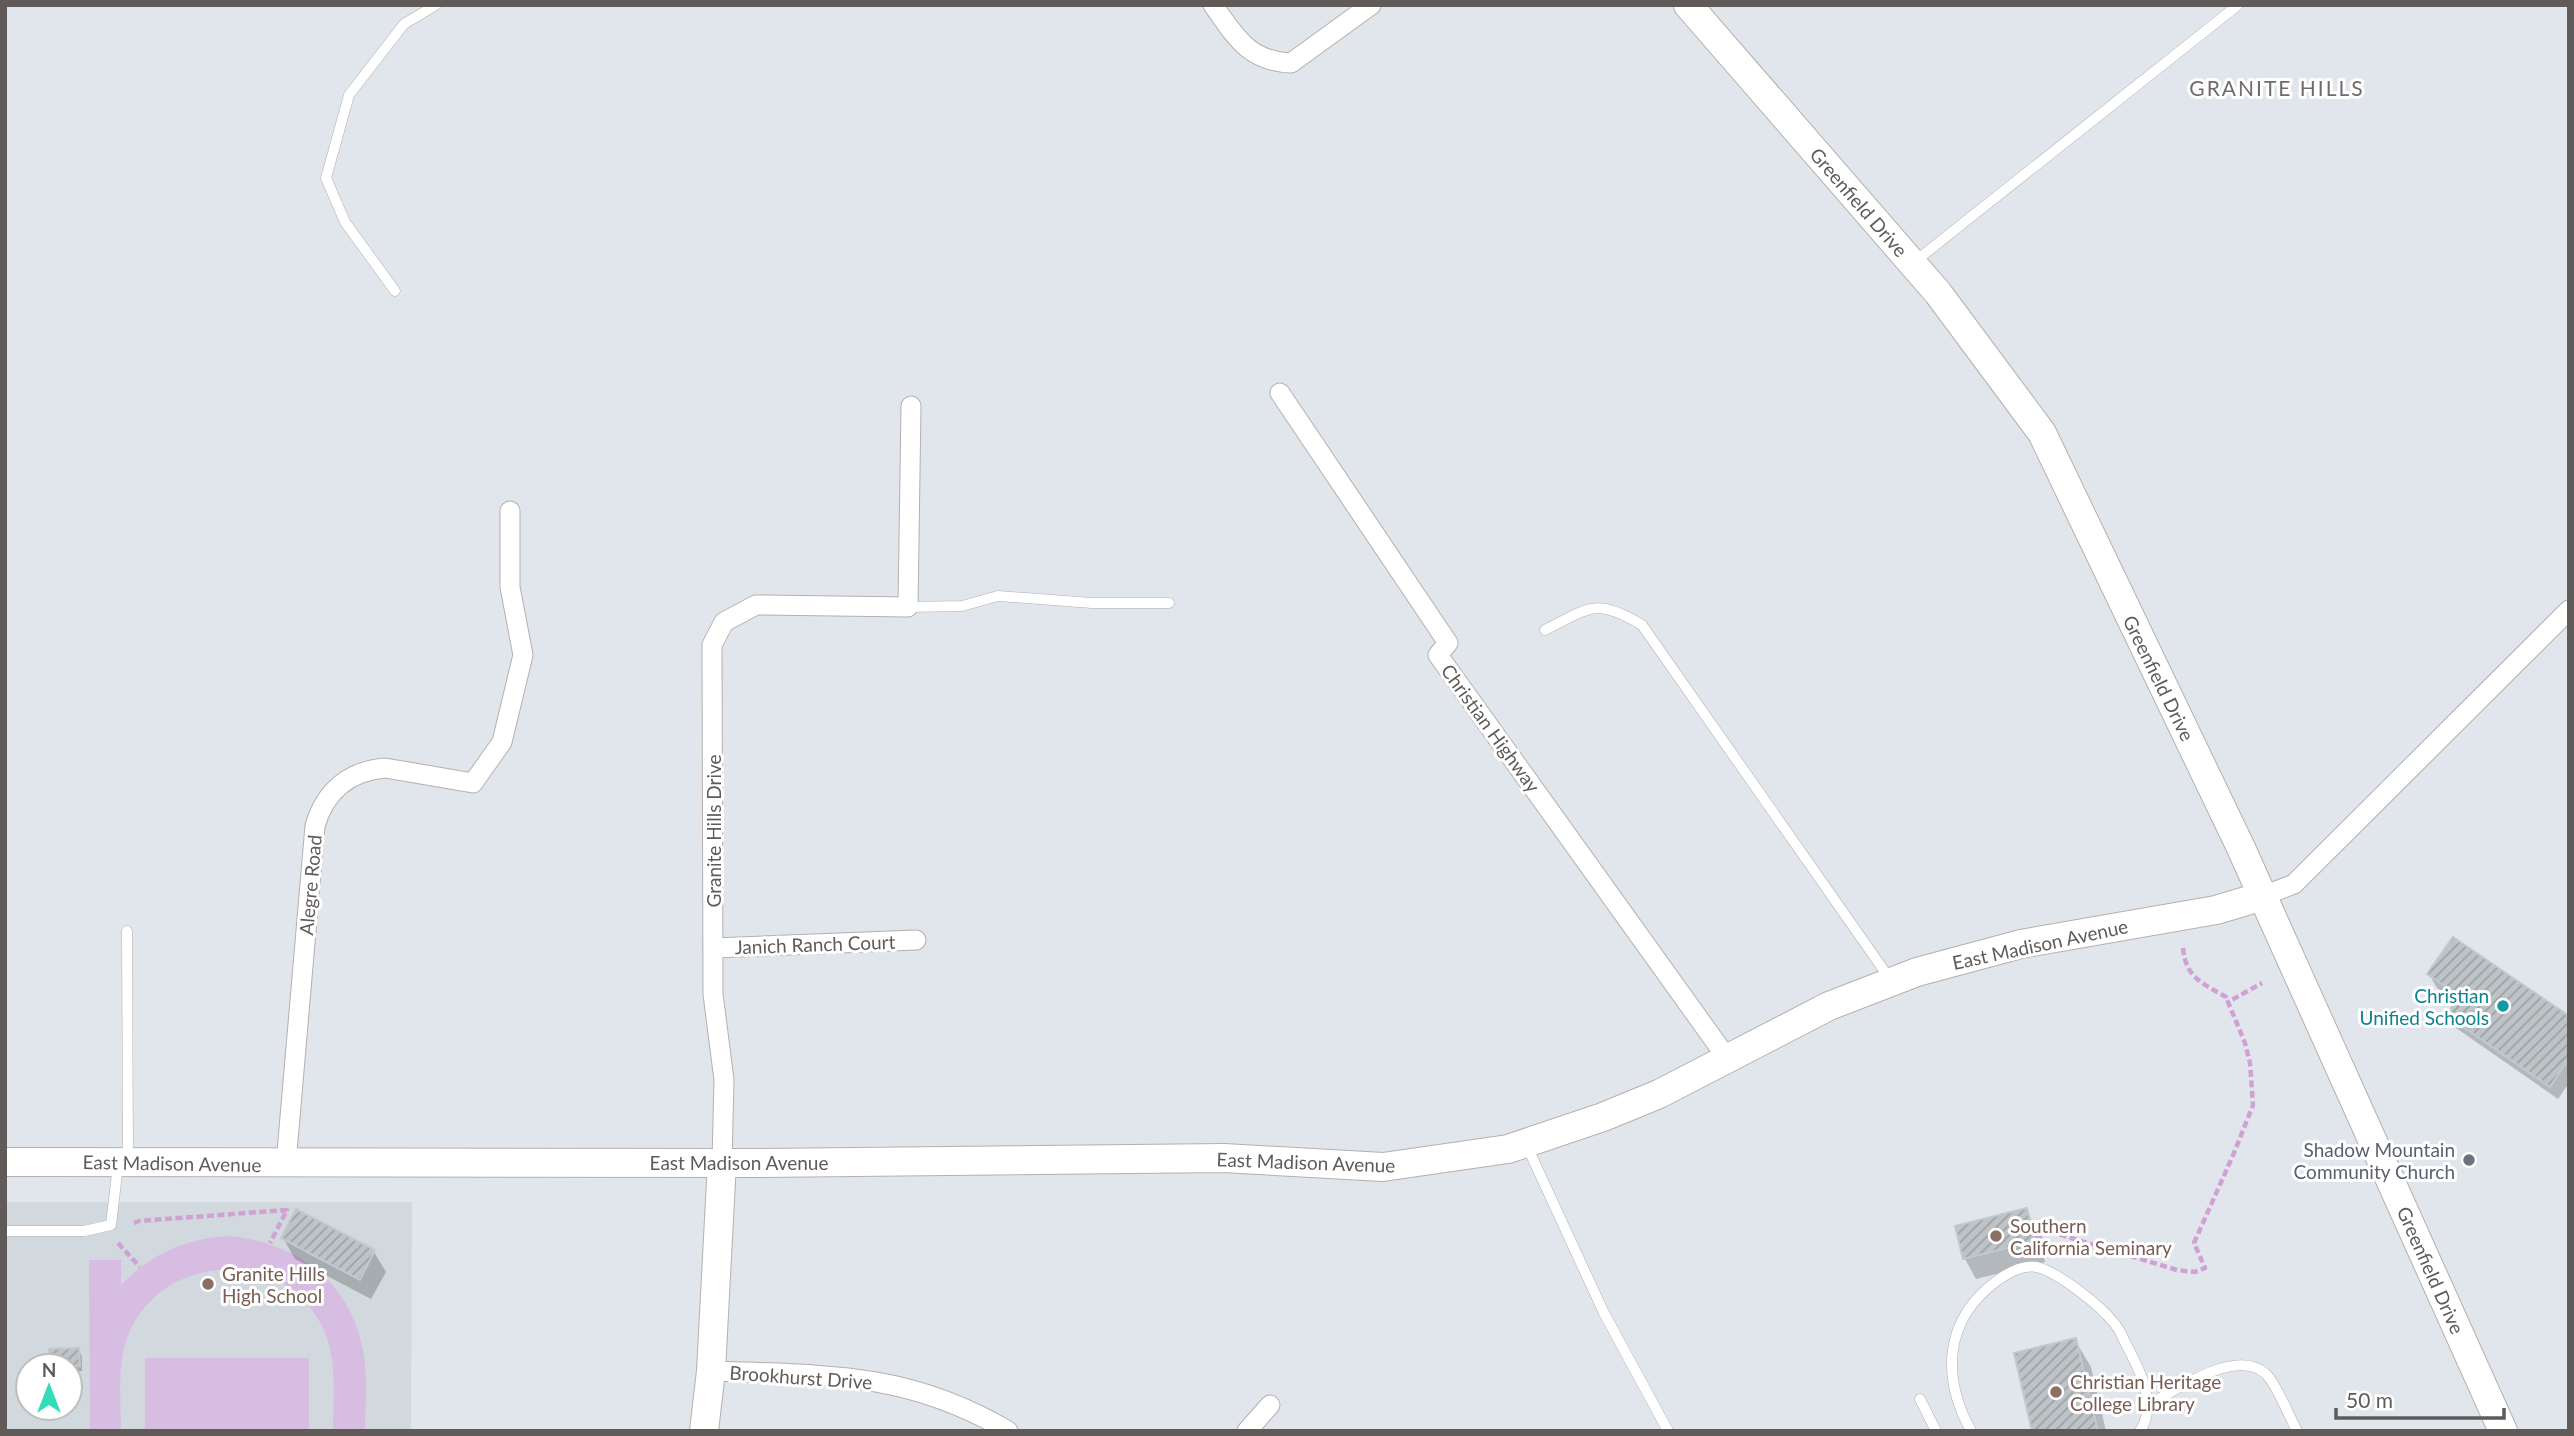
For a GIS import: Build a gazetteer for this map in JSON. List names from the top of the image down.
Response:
{
  "streets": {
    "street": [
      "Greenfield Drive",
      "Christian Highway",
      "Granite Hills Drive",
      "Alegre Road",
      "Janich Ranch Court",
      "East Madison Avenue",
      "Brookhurst Drive"
    ]
  },
  "crossings": [
    ["Greenfield Drive", "East Madison Avenue"],
    ["Christian Highway", "East Madison Avenue"],
    ["Granite Hills Drive", "Janich Ranch Court"],
    ["Granite Hills Drive", "East Madison Avenue"],
    ["Granite Hills Drive", "Brookhurst Drive"],
    ["Alegre Road", "East Madison Avenue"]
  ],
  "districts": ["GRANITE HILLS"],
  "places": [
    "Christian Unified Schools",
    "Shadow Mountain Community Church",
    "Southern California Seminary",
    "Granite Hills High School",
    "Christian Heritage College Library"
  ],
  "scale_bar": "50 m",
  "north": "top"
}
